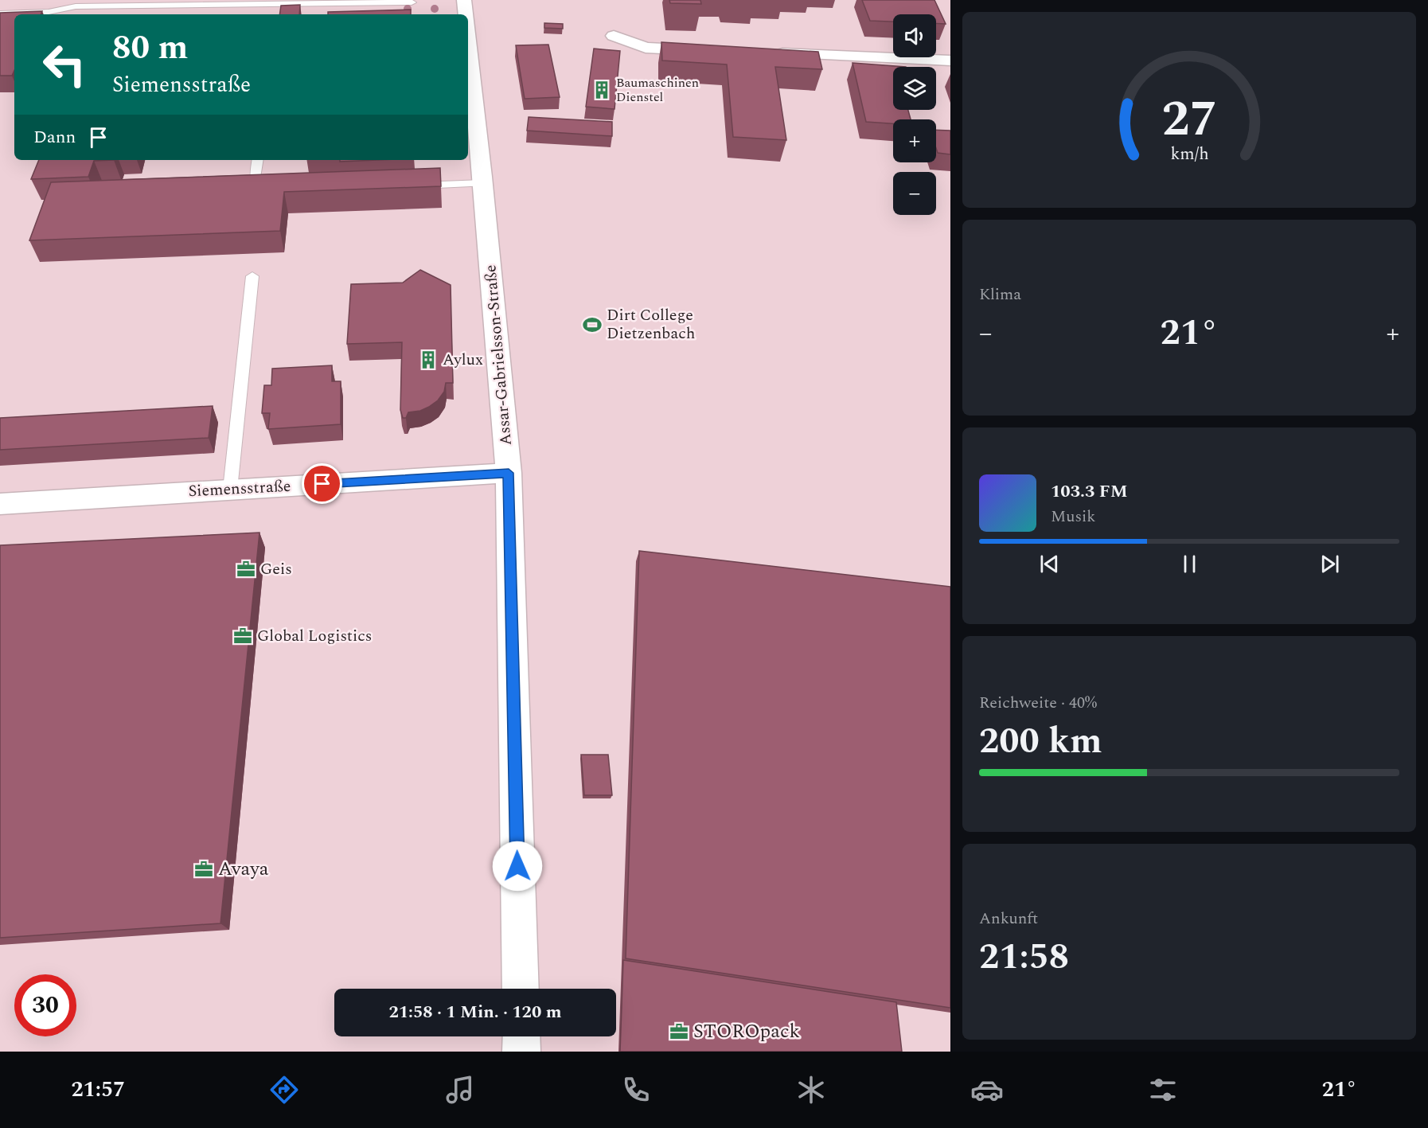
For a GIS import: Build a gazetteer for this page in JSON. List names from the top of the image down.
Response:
{
  "streets": {
    "street": ["Assar-Gabrielsson-Straße", "Siemensstraße"]
  },
  "crossings": [
    ["Assar-Gabrielsson-Straße", "Siemensstraße"]
  ],
  "places": {
    "building": ["Baumaschinen Dienstel", "Aylux"],
    "sports": ["Dirt College Dietzenbach"],
    "office": [
      "Geis",
      "Global Logistics",
      "Avaya",
      "STOROpack"
    ]
  },
  "page": {
    "map_buttons": ["+", "−"],
    "turn": ["80 m", "Siemensstraße"],
    "then": "Dann",
    "tile": [
      "Klima",
      ["Reichweite · 40%", "200 km"],
      ["Ankunft", "21:58"]
    ],
    "heat": ["−", "21°", "+"],
    "song": ["103.3 FM", "Musik"],
    "limit": "30",
    "trip": "21:58 · 1 Min. · 120 m",
    "tabs": ["21:57", "21°"],
    "gauge": ["27", "km/h"]
  }
}
